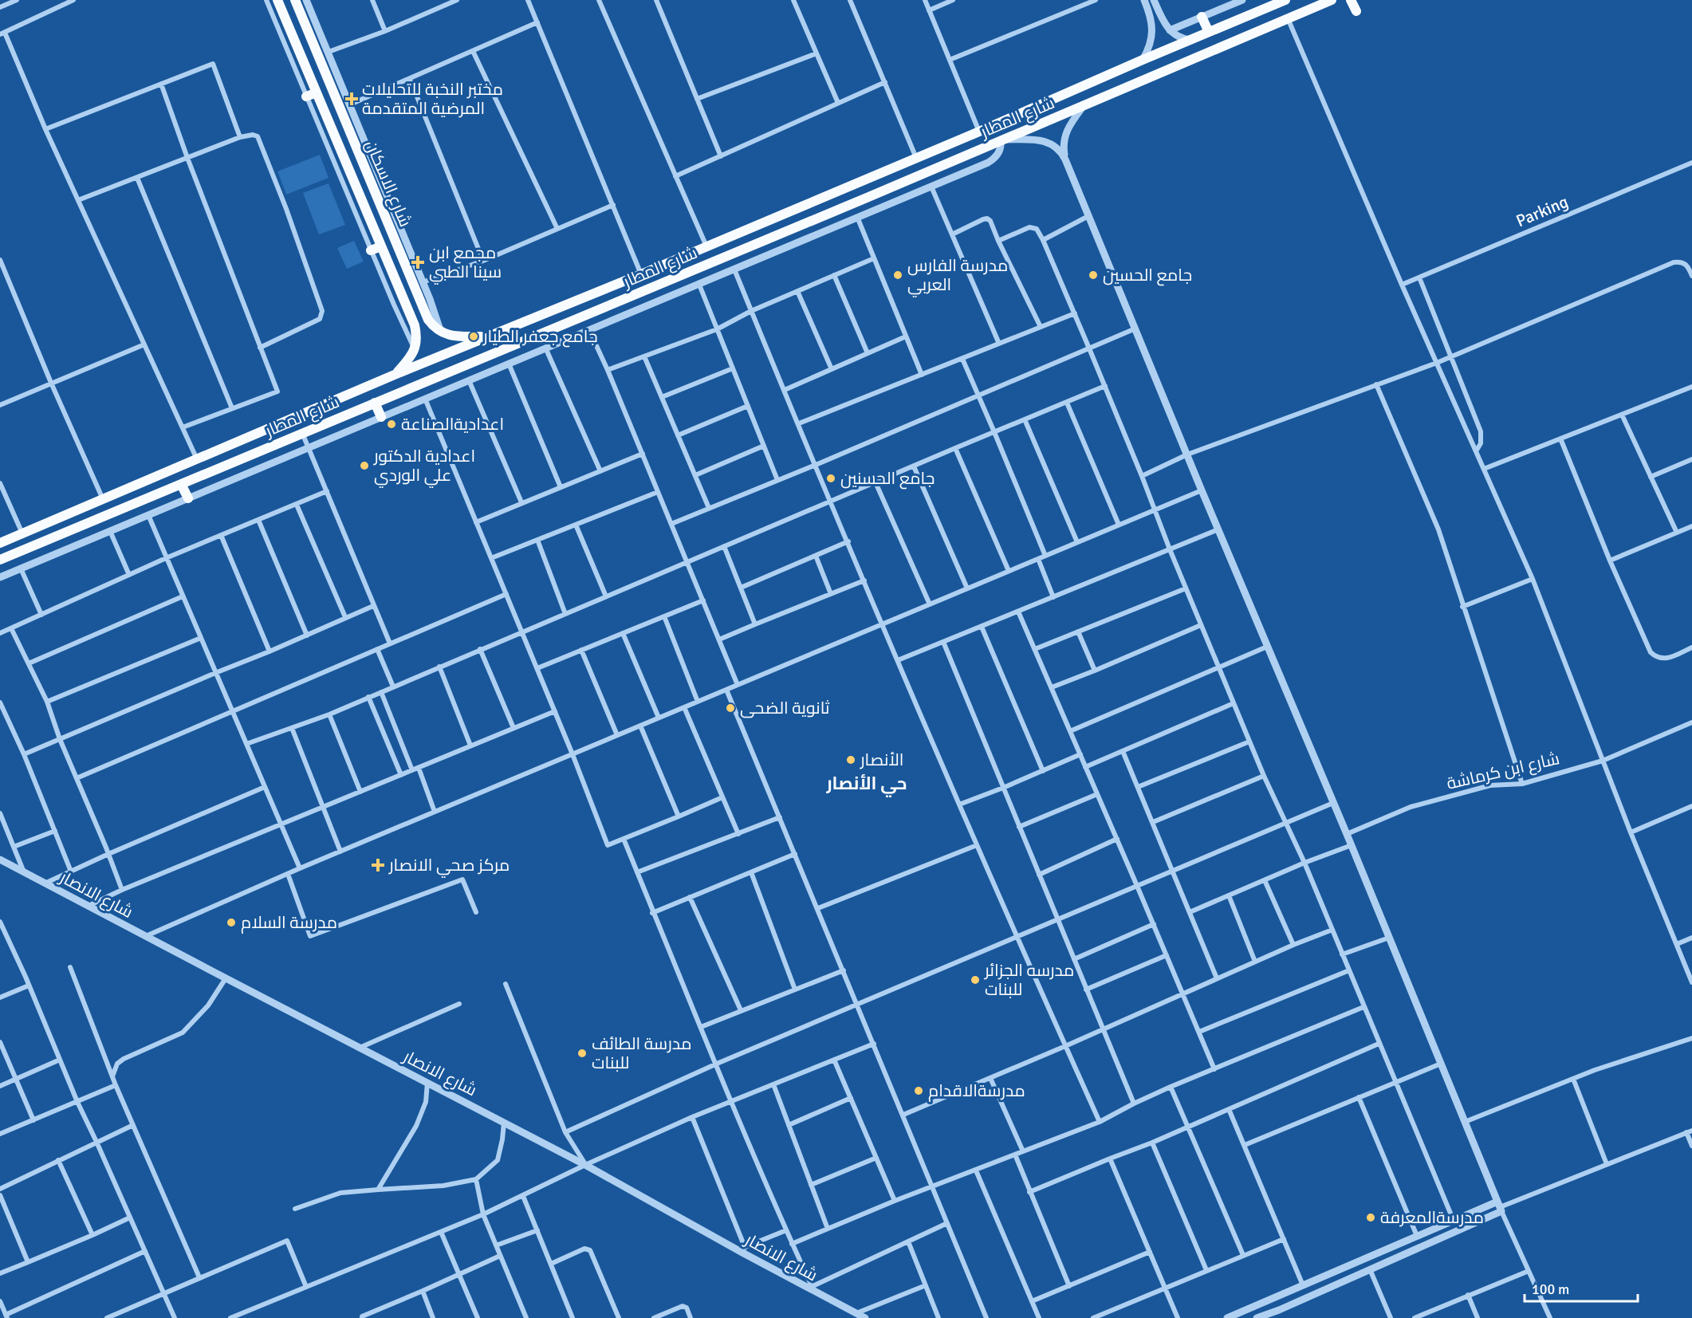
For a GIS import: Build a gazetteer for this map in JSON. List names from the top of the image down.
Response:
{
  "streets": {
    "main road": ["شارع المطار", "شارع الاسكان"],
    "street": ["Parking", "شارع ابن كرماشة", "شارع الانصار"]
  },
  "districts": ["حي الأنصار"],
  "places": {
    "health": ["مختبر النخبة للتحليلات المرضية المتقدمة", "مجمع ابن سينا الطبي", "مركز صحي الانصار"],
    "other": [
      "مدرسة الفارس العربي",
      "جامع الحسين",
      "جامع جعفر الطيار",
      "اعداديةالصناعة",
      "اعدادية الدكتور علي الوردي",
      "جامع الحسنين",
      "ثانوية الضحى",
      "الأنصار",
      "مدرسة السلام",
      "مدرسه الجزائر للبنات",
      "مدرسة الطائف للبنات",
      "مدرسةالاقدام",
      "مدرسةالمعرفة"
    ]
  },
  "scale_bar": "100 m"
}
